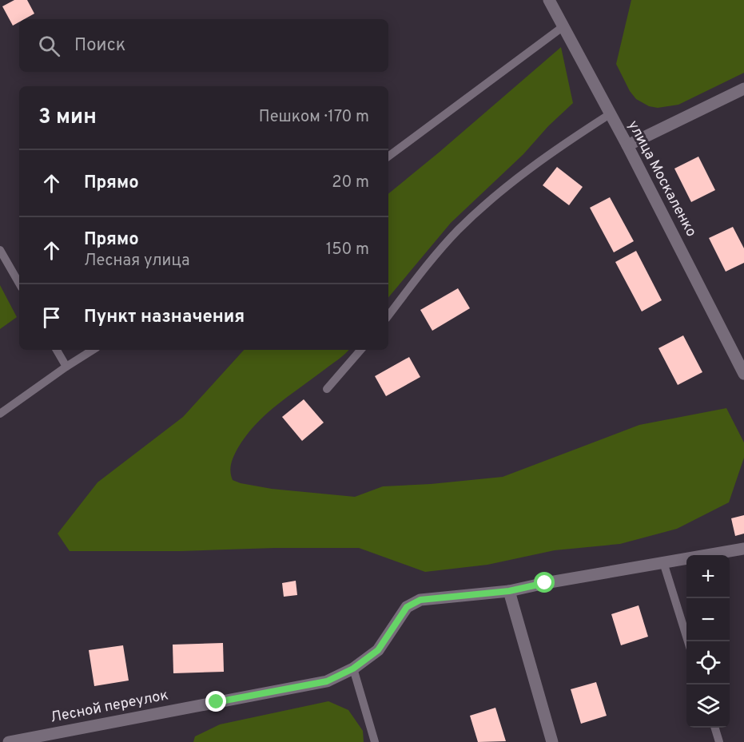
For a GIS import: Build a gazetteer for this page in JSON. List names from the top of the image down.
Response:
{
  "streets": {
    "street": ["улица Москаленко", "Лесной переулок"]
  },
  "page": {
    "search": "Поиск",
    "heading": ["3 мин", "Пешком · 170 m"],
    "list": [
      ["Прямо", "20 m"],
      ["Прямо", "Лесная улица", "150 m"],
      "Пункт назначения"
    ],
    "map_buttons": ["+", "−"]
  }
}
